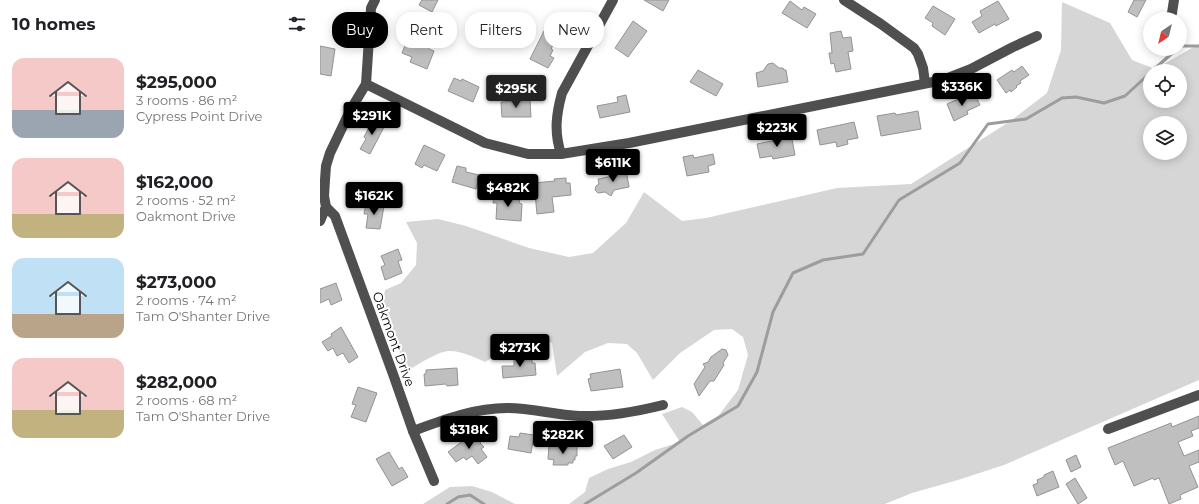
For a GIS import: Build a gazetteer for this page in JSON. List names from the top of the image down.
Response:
{
  "streets": {
    "street": ["Oakmont Drive"]
  },
  "north": "bottom left",
  "page": {
    "heading": "10 homes",
    "chip": [
      "Buy",
      "Rent",
      "Filters",
      "New"
    ],
    "list": [
      {
        "name": "$295,000",
        "note": "3 rooms · 86 m² · Cypress Point Drive"
      },
      {
        "name": "$162,000",
        "note": "2 rooms · 52 m² · Oakmont Drive"
      },
      {
        "name": "$273,000",
        "note": "2 rooms · 74 m² · Tam O'Shanter Drive"
      },
      {
        "name": "$282,000",
        "note": "2 rooms · 68 m² · Tam O'Shanter Drive"
      }
    ],
    "price": [
      "$336K",
      "$295K",
      "$291K",
      "$223K",
      "$611K",
      "$482K",
      "$162K",
      "$273K",
      "$318K",
      "$282K"
    ]
  }
}
